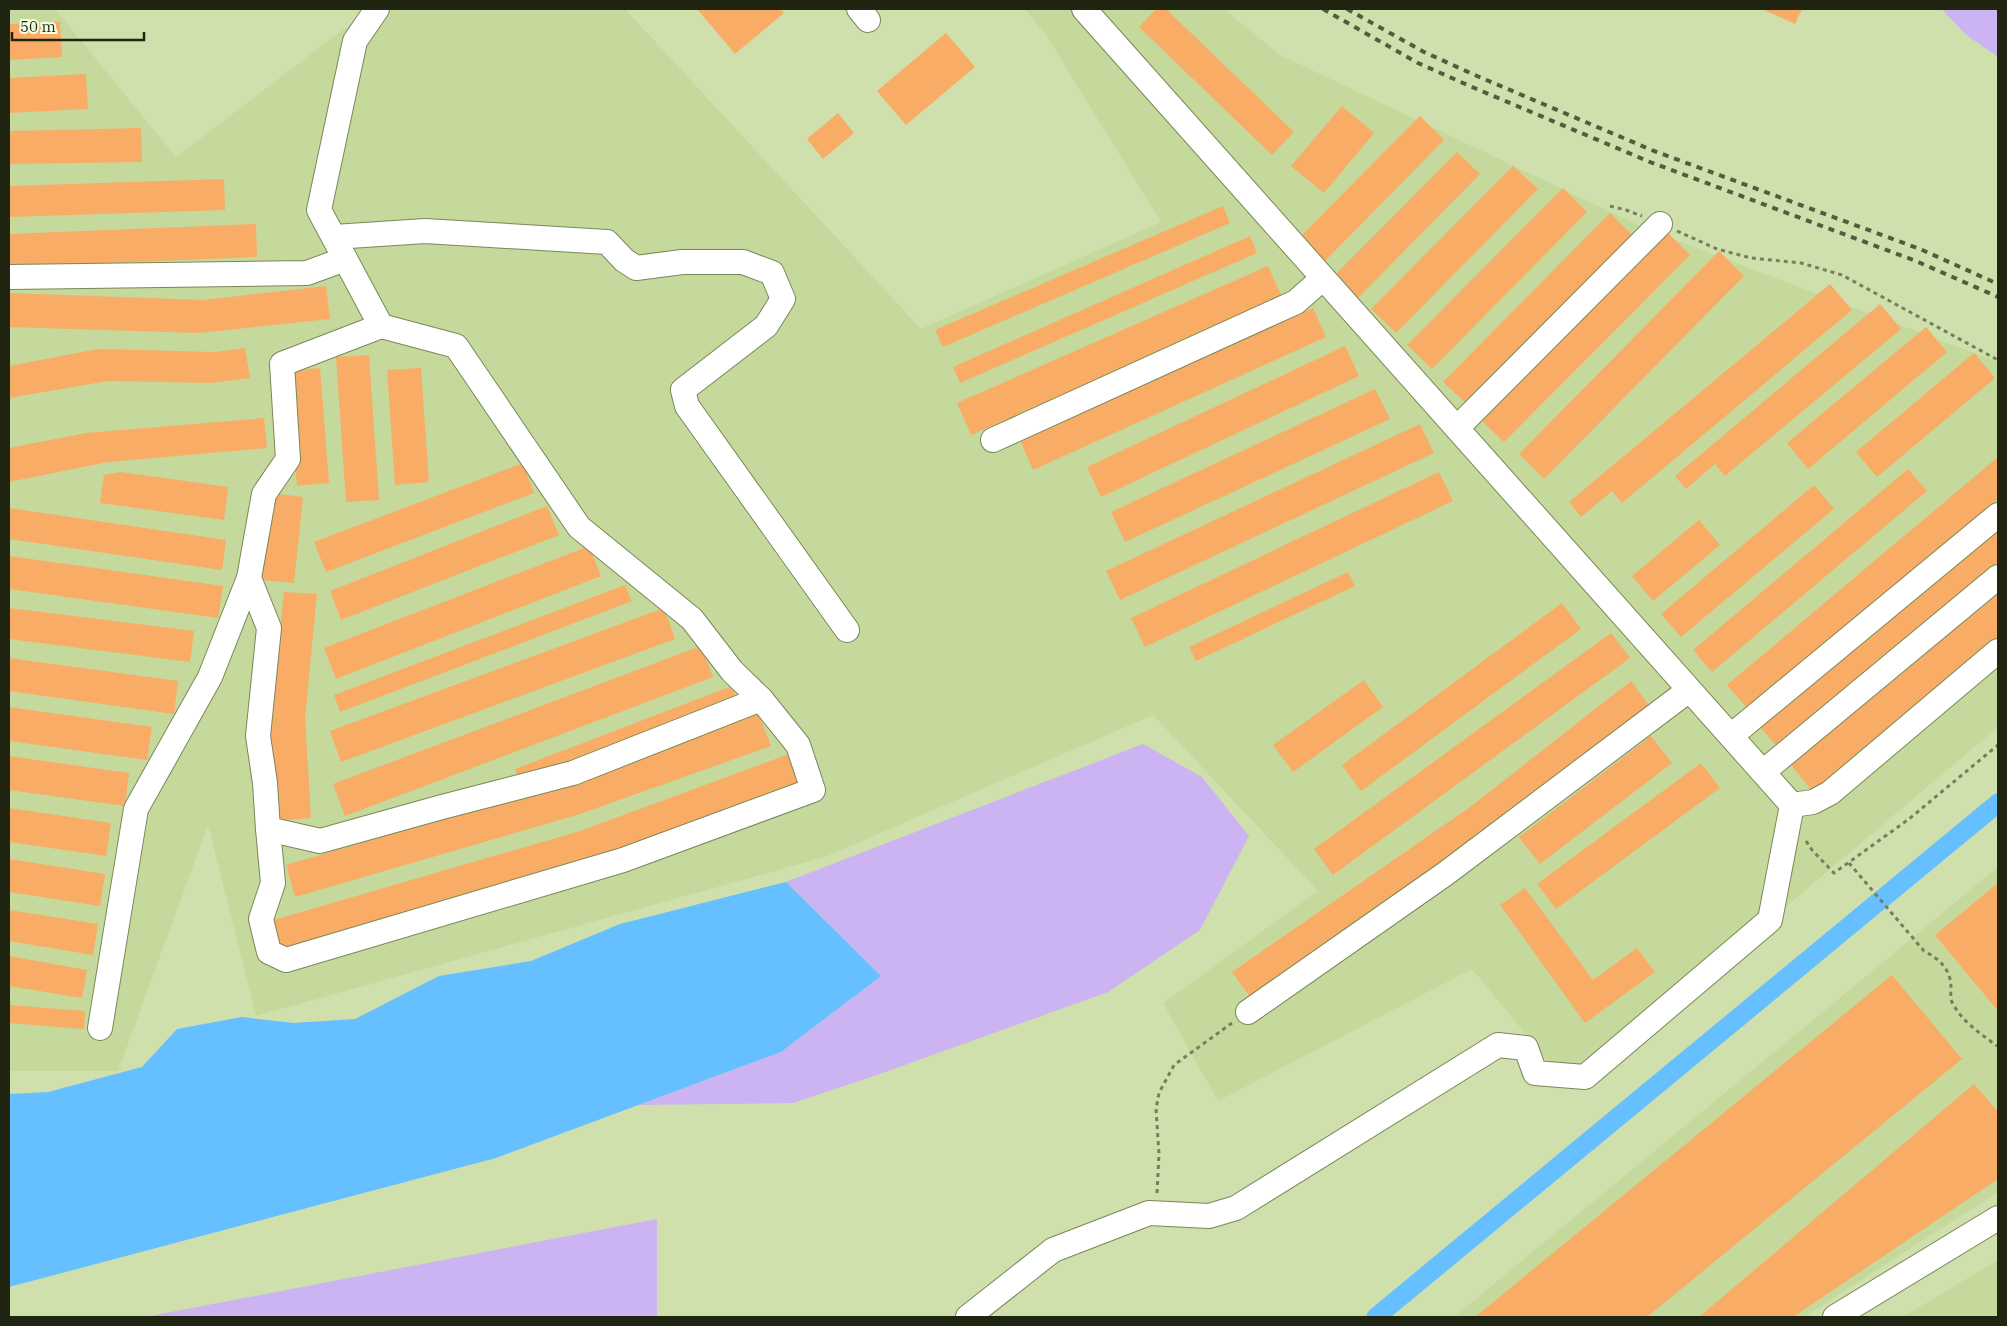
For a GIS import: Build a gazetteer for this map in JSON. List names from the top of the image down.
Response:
{
  "scale_bar": "50 m"
}
